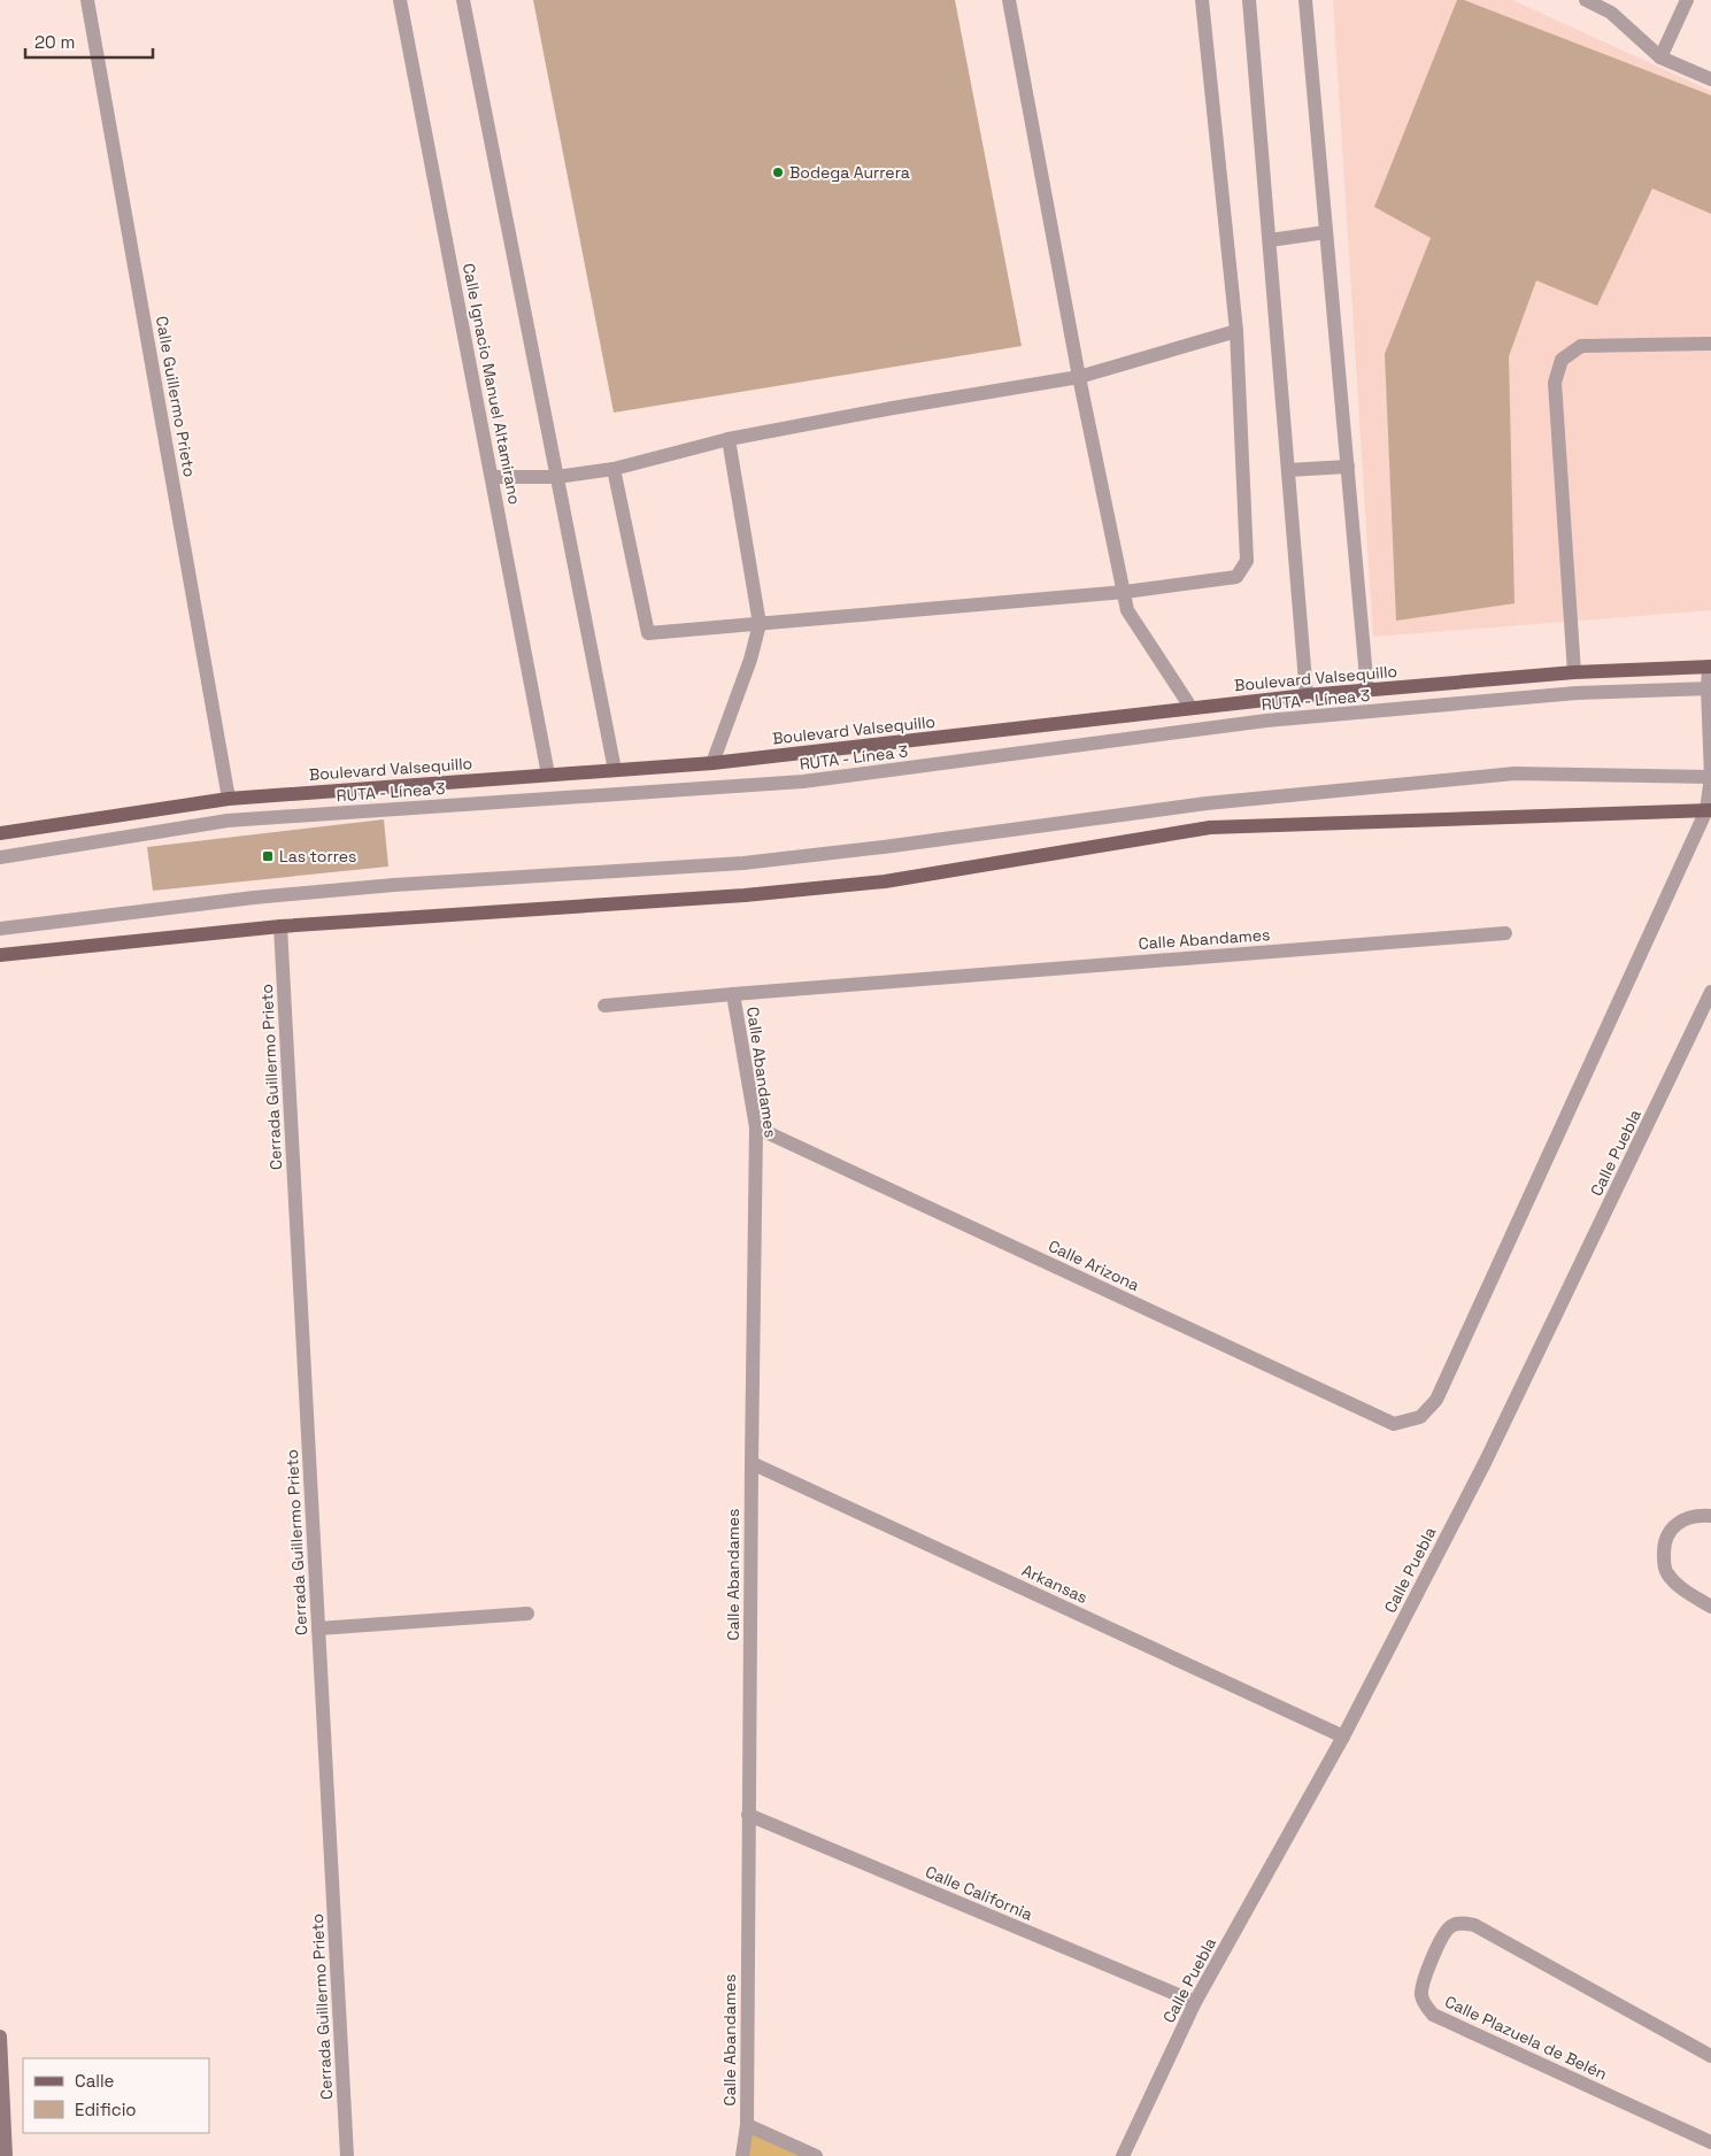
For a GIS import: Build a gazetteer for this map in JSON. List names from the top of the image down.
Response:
{
  "streets": {
    "main road": ["Boulevard Valsequillo"],
    "street": [
      "Calle Ignacio Manuel Altamirano",
      "Calle Guillermo Prieto",
      "RUTA - Línea 3",
      "Calle Abandames",
      "Cerrada Guillermo Prieto",
      "Calle Puebla",
      "Calle Arizona",
      "Arkansas",
      "Calle California",
      "Calle Plazuela de Belén"
    ]
  },
  "crossings": [
    ["Calle Ignacio Manuel Altamirano", "Boulevard Valsequillo"],
    ["Calle Guillermo Prieto", "Boulevard Valsequillo"],
    ["Calle Abandames", "Calle Arizona"],
    ["Calle Abandames", "Arkansas"],
    ["Calle Abandames", "Calle California"],
    ["Calle Puebla", "Arkansas"],
    ["Calle Puebla", "Calle California"]
  ],
  "places": {
    "other": ["Bodega Aurrera"],
    "transit": ["Las torres"]
  },
  "legend": ["Calle", "Edificio"],
  "scale_bar": "20 m"
}
